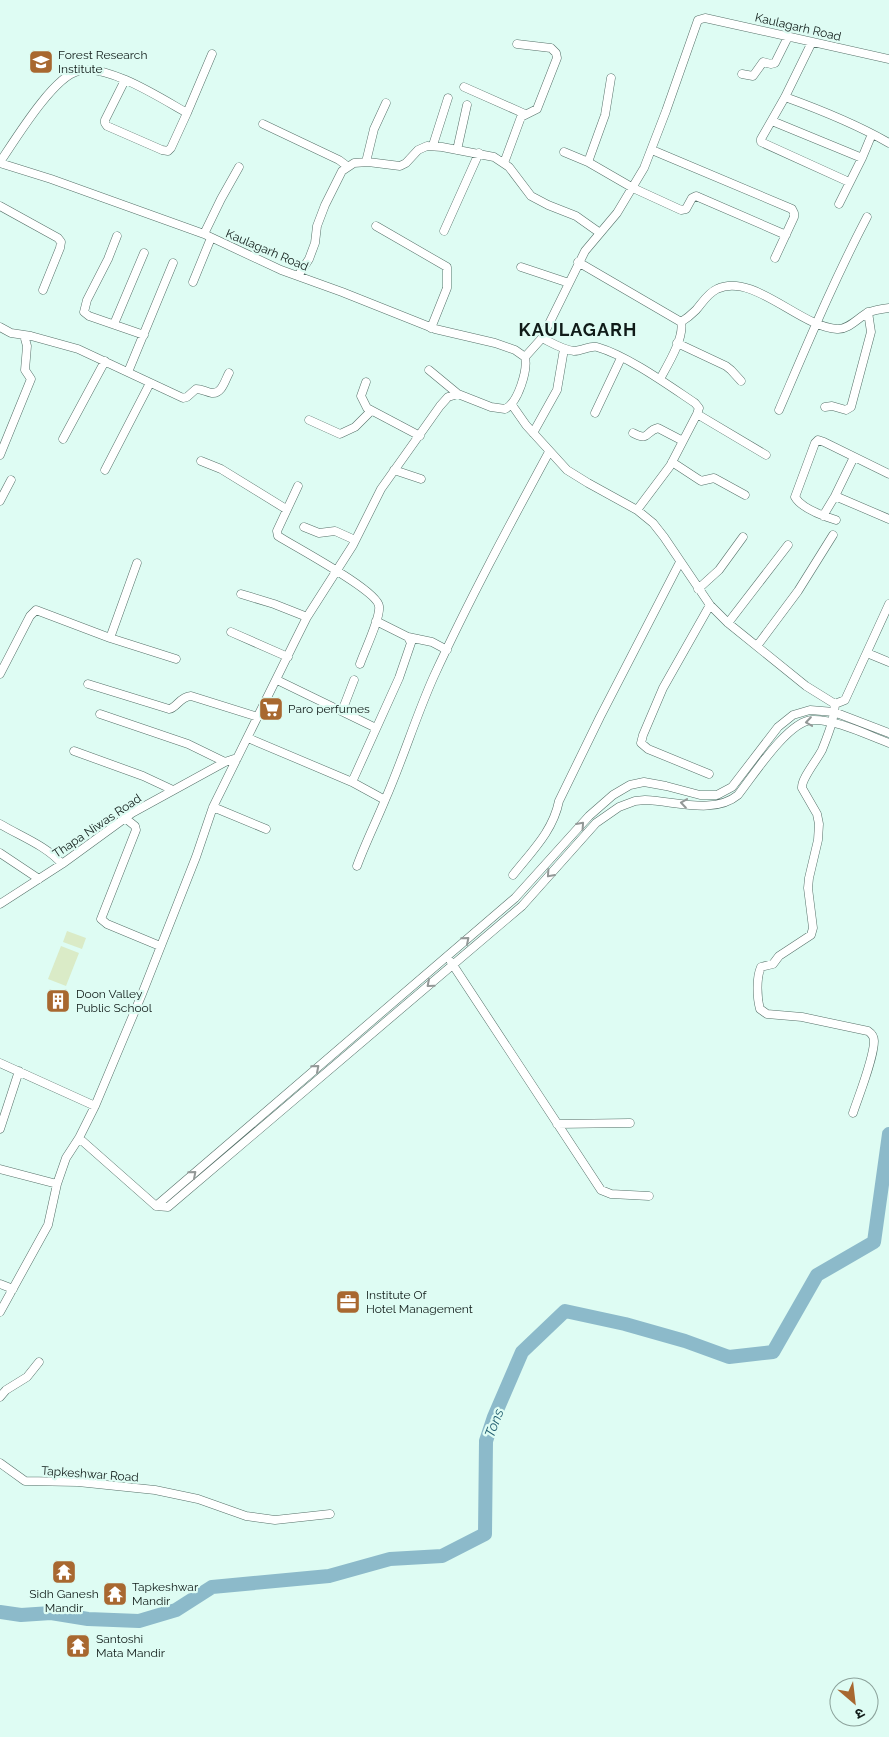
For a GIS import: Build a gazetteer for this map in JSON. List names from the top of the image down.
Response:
{
  "streets": {
    "street": ["Kaulagarh Road", "Thapa Niwas Road", "Tapkeshwar Road"]
  },
  "districts": ["KAULAGARH"],
  "water": ["Tons"],
  "places": {
    "school or university": ["Forest Research Institute"],
    "supermarket": ["Paro perfumes"],
    "building": ["Doon Valley Public School"],
    "office": ["Institute Of Hotel Management"],
    "temple": ["Sidh Ganesh Mandir", "Tapkeshwar Mandir", "Santoshi Mata Mandir"]
  },
  "north": "bottom right"
}
